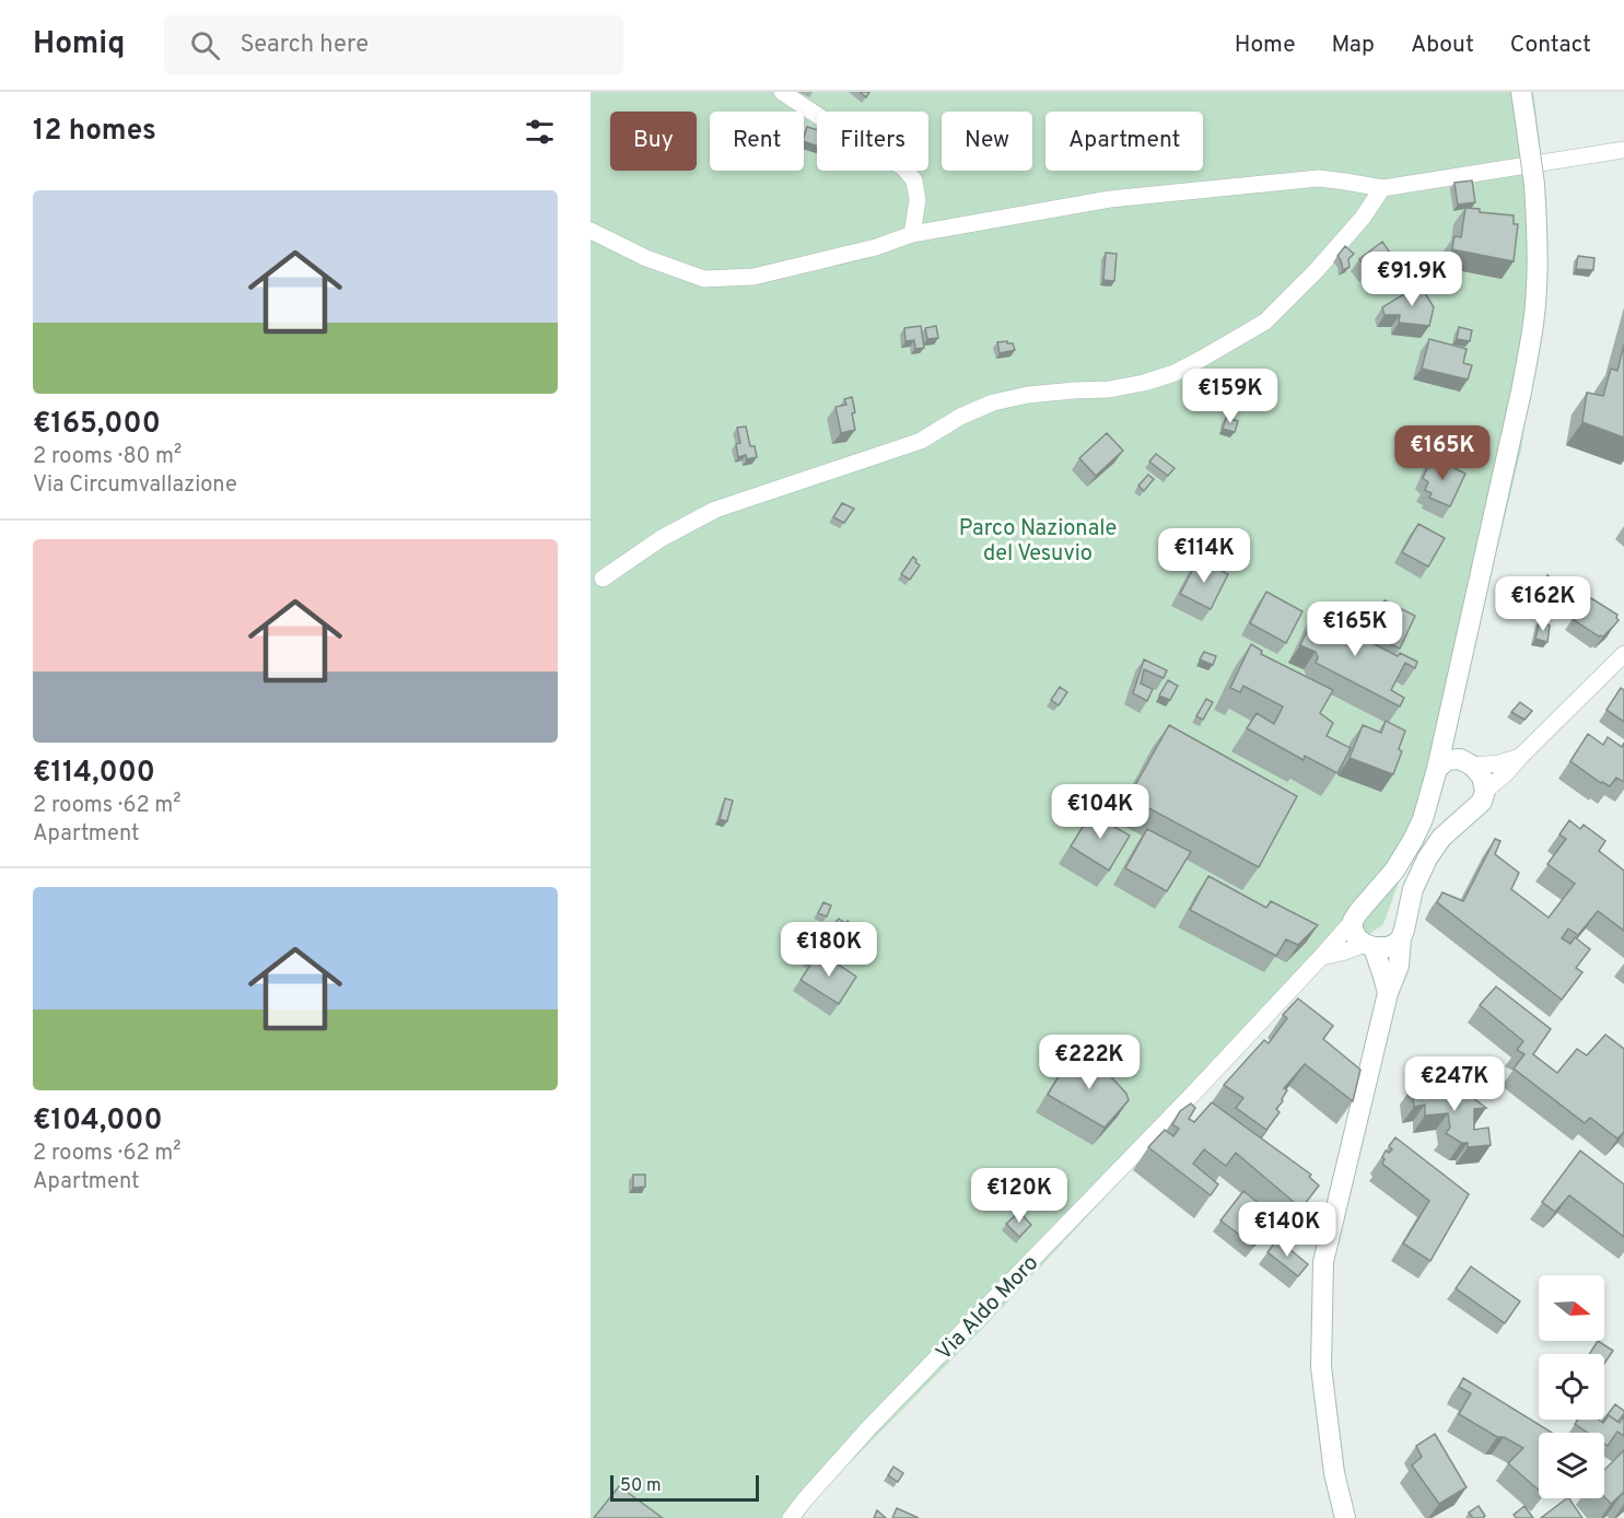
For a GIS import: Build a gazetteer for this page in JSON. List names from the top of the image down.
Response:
{
  "streets": {
    "street": ["Via Aldo Moro"]
  },
  "parks": ["Parco Nazionale del Vesuvio"],
  "scale_bar": "50 m",
  "north": "right",
  "page": {
    "header": "Homiq",
    "search": "Search here",
    "nav": [
      "Home",
      "Map",
      "About",
      "Contact"
    ],
    "heading": "12 homes",
    "chip": [
      "Buy",
      "Rent",
      "Filters",
      "New",
      "Apartment"
    ],
    "list": [
      {
        "name": "€165,000",
        "note": "2 rooms · 80 m² · Via Circumvallazione"
      },
      {
        "name": "€114,000",
        "note": "2 rooms · 62 m² · Apartment"
      },
      {
        "name": "€104,000",
        "note": "2 rooms · 62 m² · Apartment"
      }
    ],
    "price": [
      "€91.9K",
      "€159K",
      "€165K",
      "€114K",
      "€162K",
      "€165K",
      "€104K",
      "€180K",
      "€222K",
      "€247K",
      "€120K",
      "€140K"
    ],
    "scale": "50 m"
  }
}
